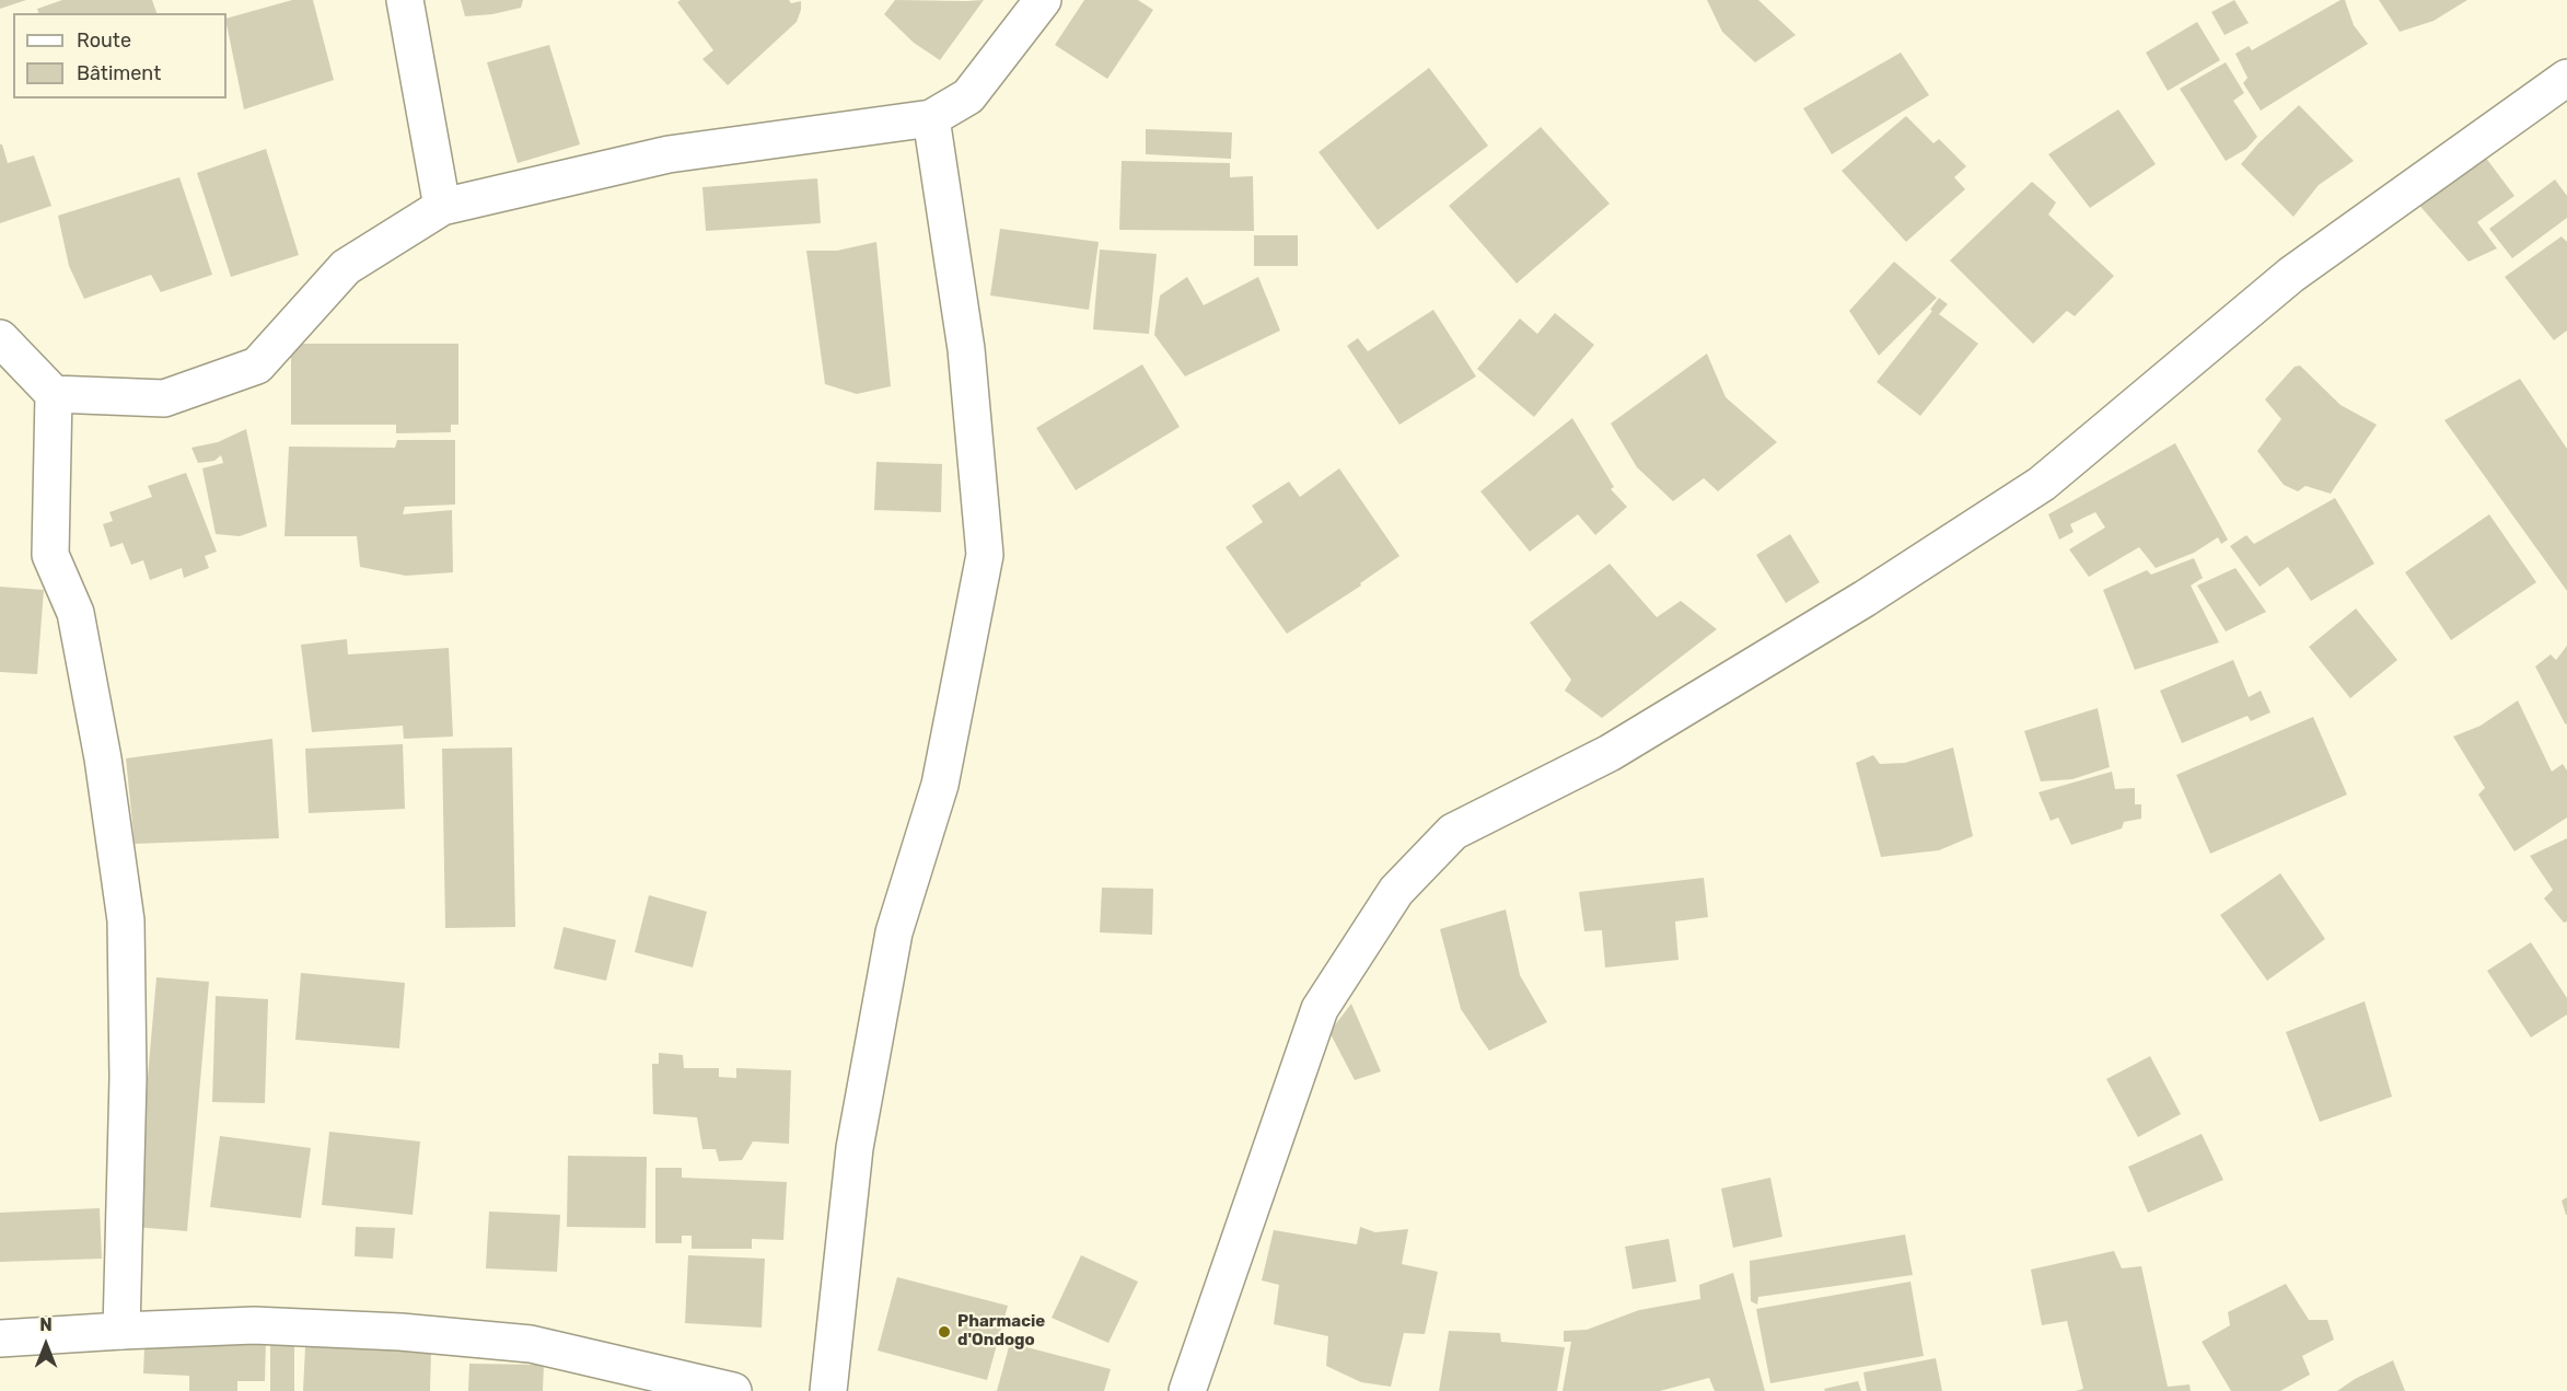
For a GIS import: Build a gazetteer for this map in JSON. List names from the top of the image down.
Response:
{
  "places": ["Pharmacie d'Ondogo"],
  "legend": ["Route", "Bâtiment"],
  "north": "top"
}
